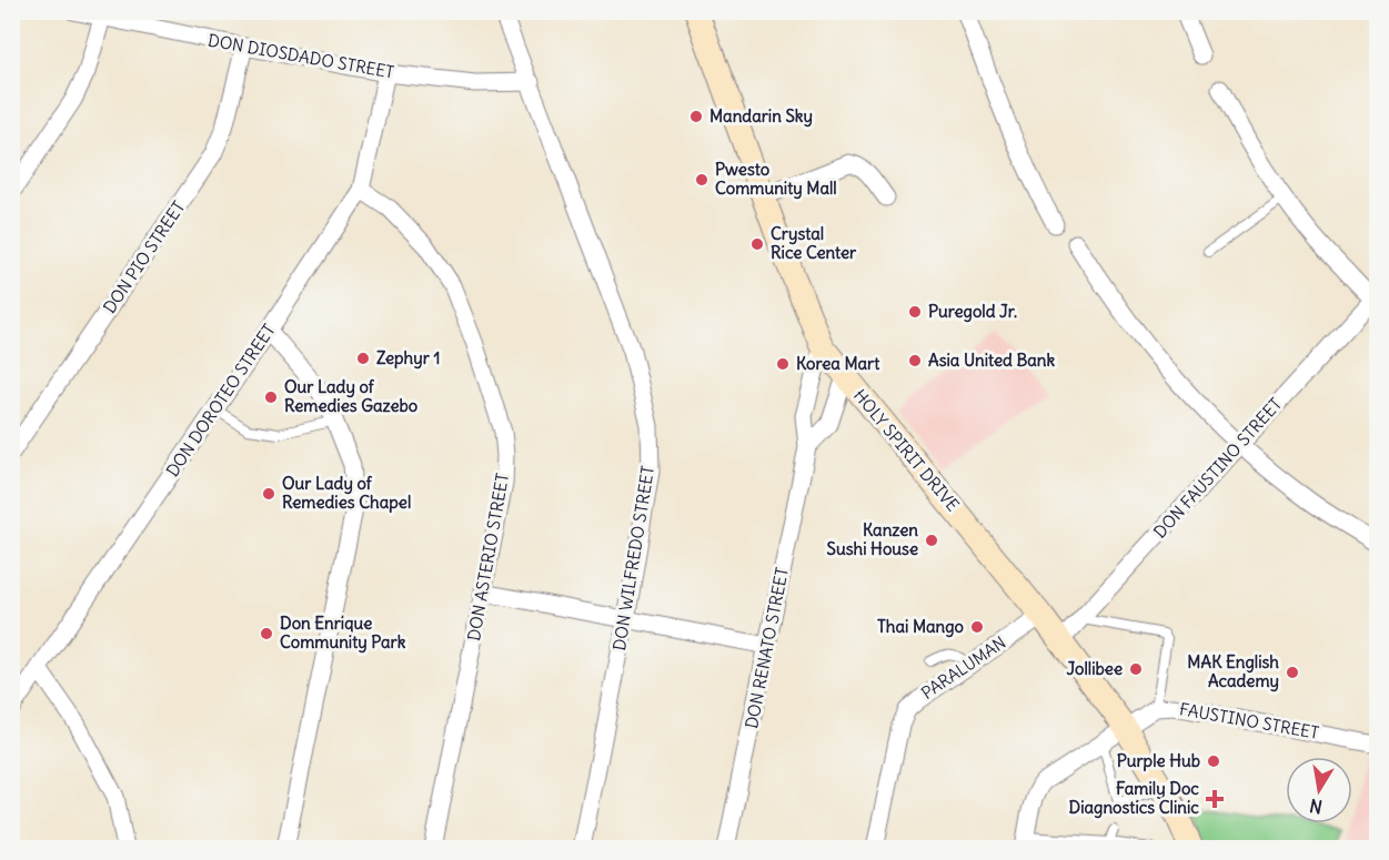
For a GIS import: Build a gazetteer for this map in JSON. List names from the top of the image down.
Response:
{
  "streets": {
    "main road": ["HOLY SPIRIT DRIVE"],
    "street": [
      "DON DIOSDADO STREET",
      "DON PIO STREET",
      "DON DOROTEO STREET",
      "DON FAUSTINO STREET",
      "DON ASTERIO STREET",
      "DON WILFREDO STREET",
      "DON RENATO STREET",
      "PARALUMAN",
      "FAUSTINO STREET"
    ]
  },
  "crossings": [
    ["DON DIOSDADO STREET", "DON PIO STREET"],
    ["DON DIOSDADO STREET", "DON DOROTEO STREET"],
    ["DON DIOSDADO STREET", "DON WILFREDO STREET"],
    ["DON DOROTEO STREET", "DON ASTERIO STREET"],
    ["HOLY SPIRIT DRIVE", "DON FAUSTINO STREET"],
    ["HOLY SPIRIT DRIVE", "DON RENATO STREET"],
    ["HOLY SPIRIT DRIVE", "PARALUMAN"],
    ["HOLY SPIRIT DRIVE", "FAUSTINO STREET"]
  ],
  "places": {
    "other": [
      "Mandarin Sky",
      "Pwesto Community Mall",
      "Crystal Rice Center",
      "Puregold Jr.",
      "Zephyr 1",
      "Asia United Bank",
      "Korea Mart",
      "Our Lady of Remedies Gazebo",
      "Our Lady of Remedies Chapel",
      "Kanzen Sushi House",
      "Thai Mango",
      "Don Enrique Community Park",
      "Jollibee",
      "MAK English Academy",
      "Purple Hub"
    ],
    "health": ["Family Doc Diagnostics Clinic"]
  },
  "north": "bottom"
}
